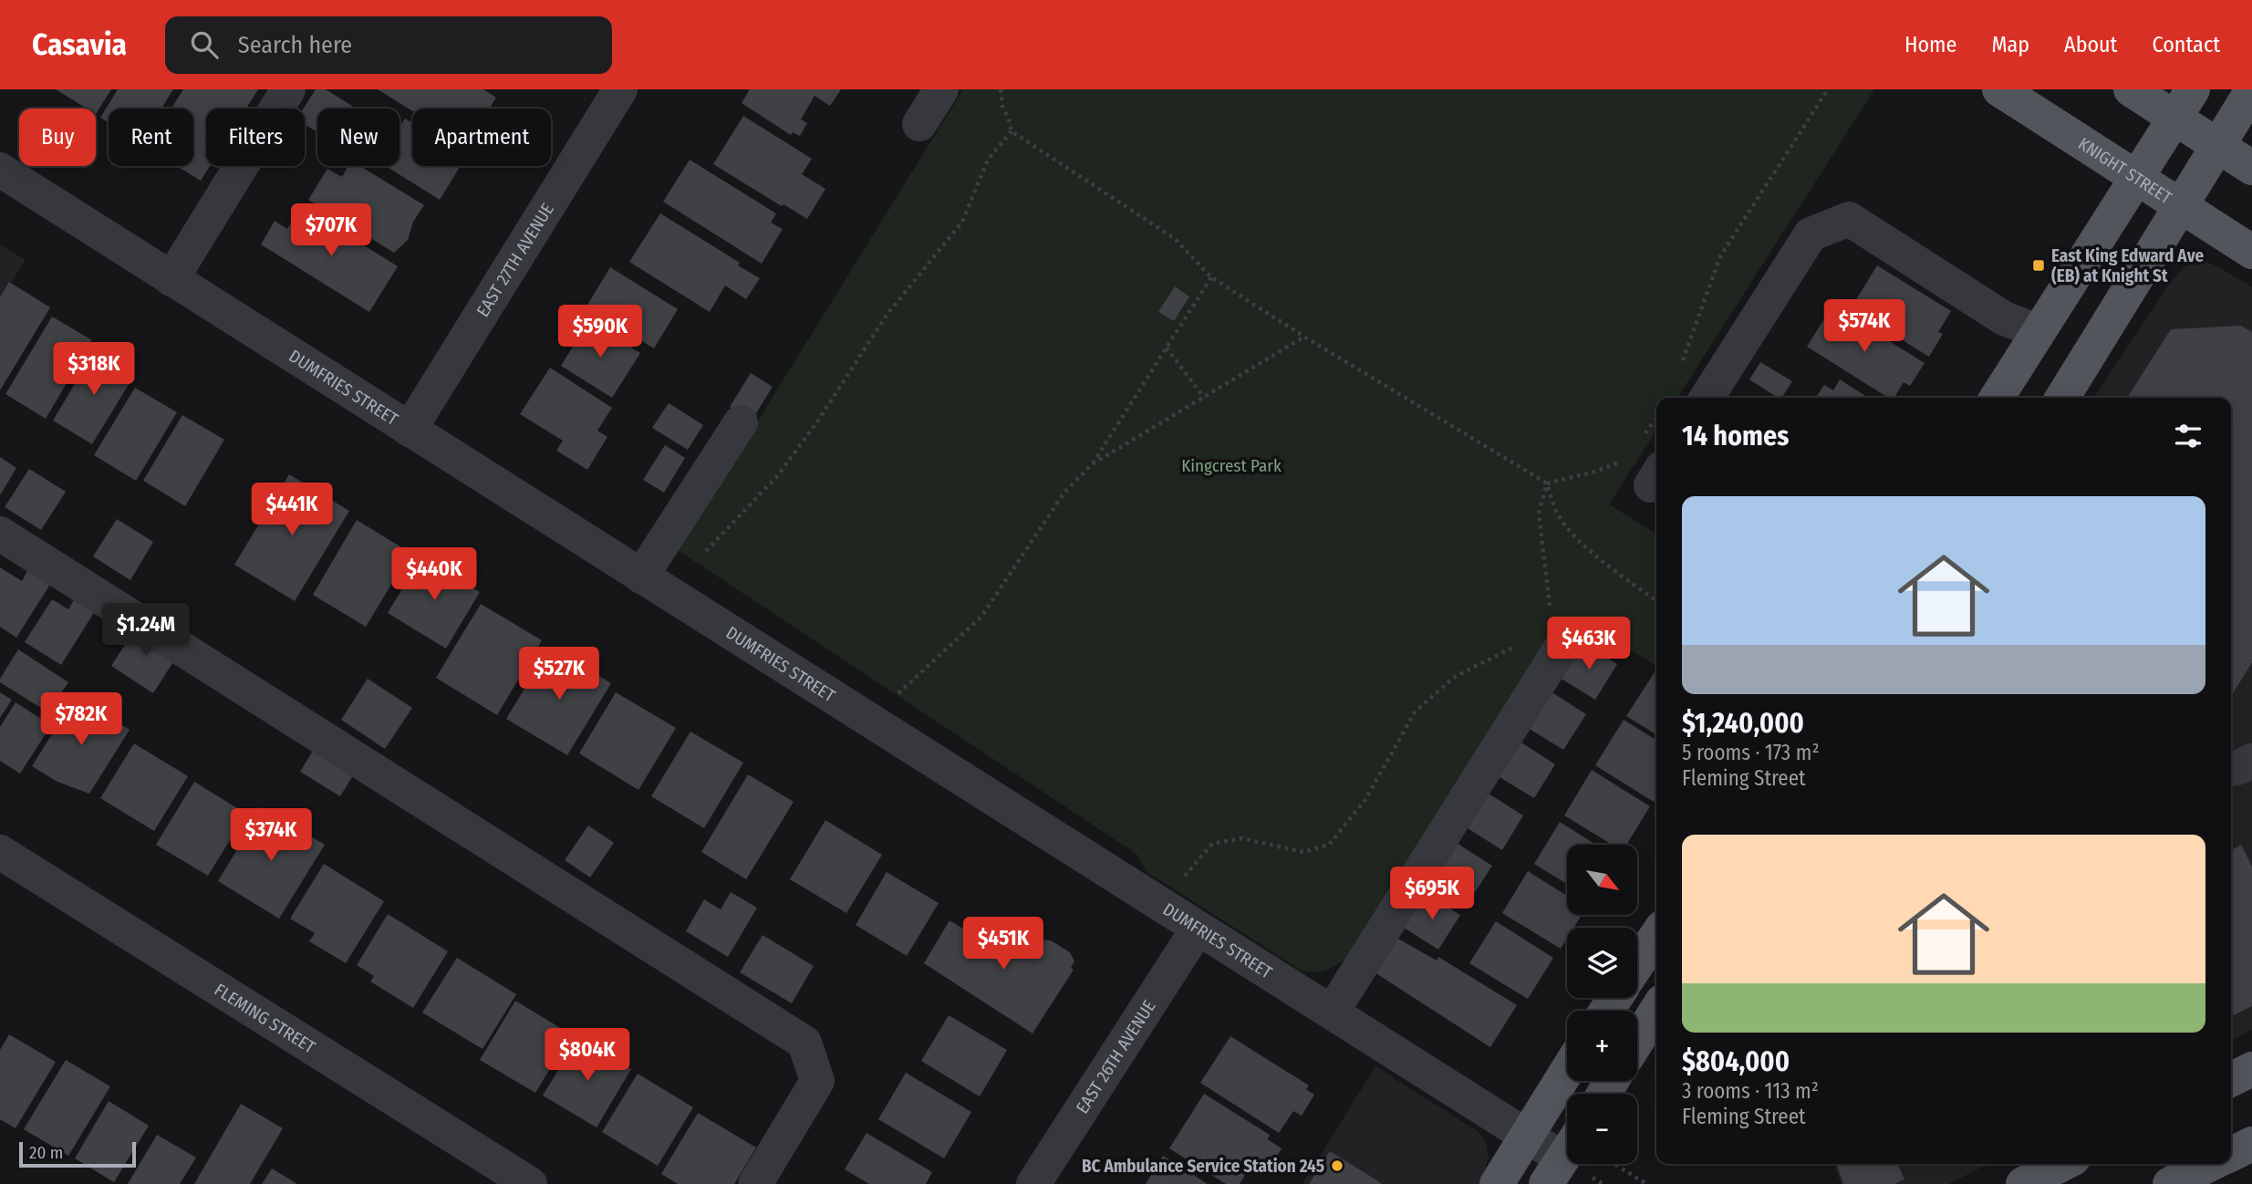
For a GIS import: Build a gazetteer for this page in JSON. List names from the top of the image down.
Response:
{
  "streets": {
    "main road": ["KNIGHT STREET"],
    "street": [
      "EAST 27TH AVENUE",
      "DUMFRIES STREET",
      "FLEMING STREET",
      "EAST 26TH AVENUE"
    ]
  },
  "crossings": [
    ["EAST 27TH AVENUE", "DUMFRIES STREET"],
    ["DUMFRIES STREET", "EAST 26TH AVENUE"]
  ],
  "parks": ["Kingcrest Park"],
  "places": {
    "transit": ["East King Edward Ave (EB) at Knight St"],
    "other": ["BC Ambulance Service Station 245"]
  },
  "scale_bar": "20 m",
  "north": "bottom right",
  "page": {
    "header": "Casavia",
    "search": "Search here",
    "nav": [
      "Home",
      "Map",
      "About",
      "Contact"
    ],
    "chip": [
      "Buy",
      "Rent",
      "Filters",
      "New",
      "Apartment"
    ],
    "price": [
      "$707K",
      "$574K",
      "$590K",
      "$318K",
      "$441K",
      "$440K",
      "$1.24M",
      "$463K",
      "$527K",
      "$782K",
      "$374K",
      "$695K",
      "$451K",
      "$804K"
    ],
    "heading": "14 homes",
    "list": [
      {
        "name": "$1,240,000",
        "note": "5 rooms · 173 m² · Fleming Street"
      },
      {
        "name": "$804,000",
        "note": "3 rooms · 113 m² · Fleming Street"
      }
    ],
    "map_buttons": ["+", "−"],
    "scale": "20 m"
  }
}
